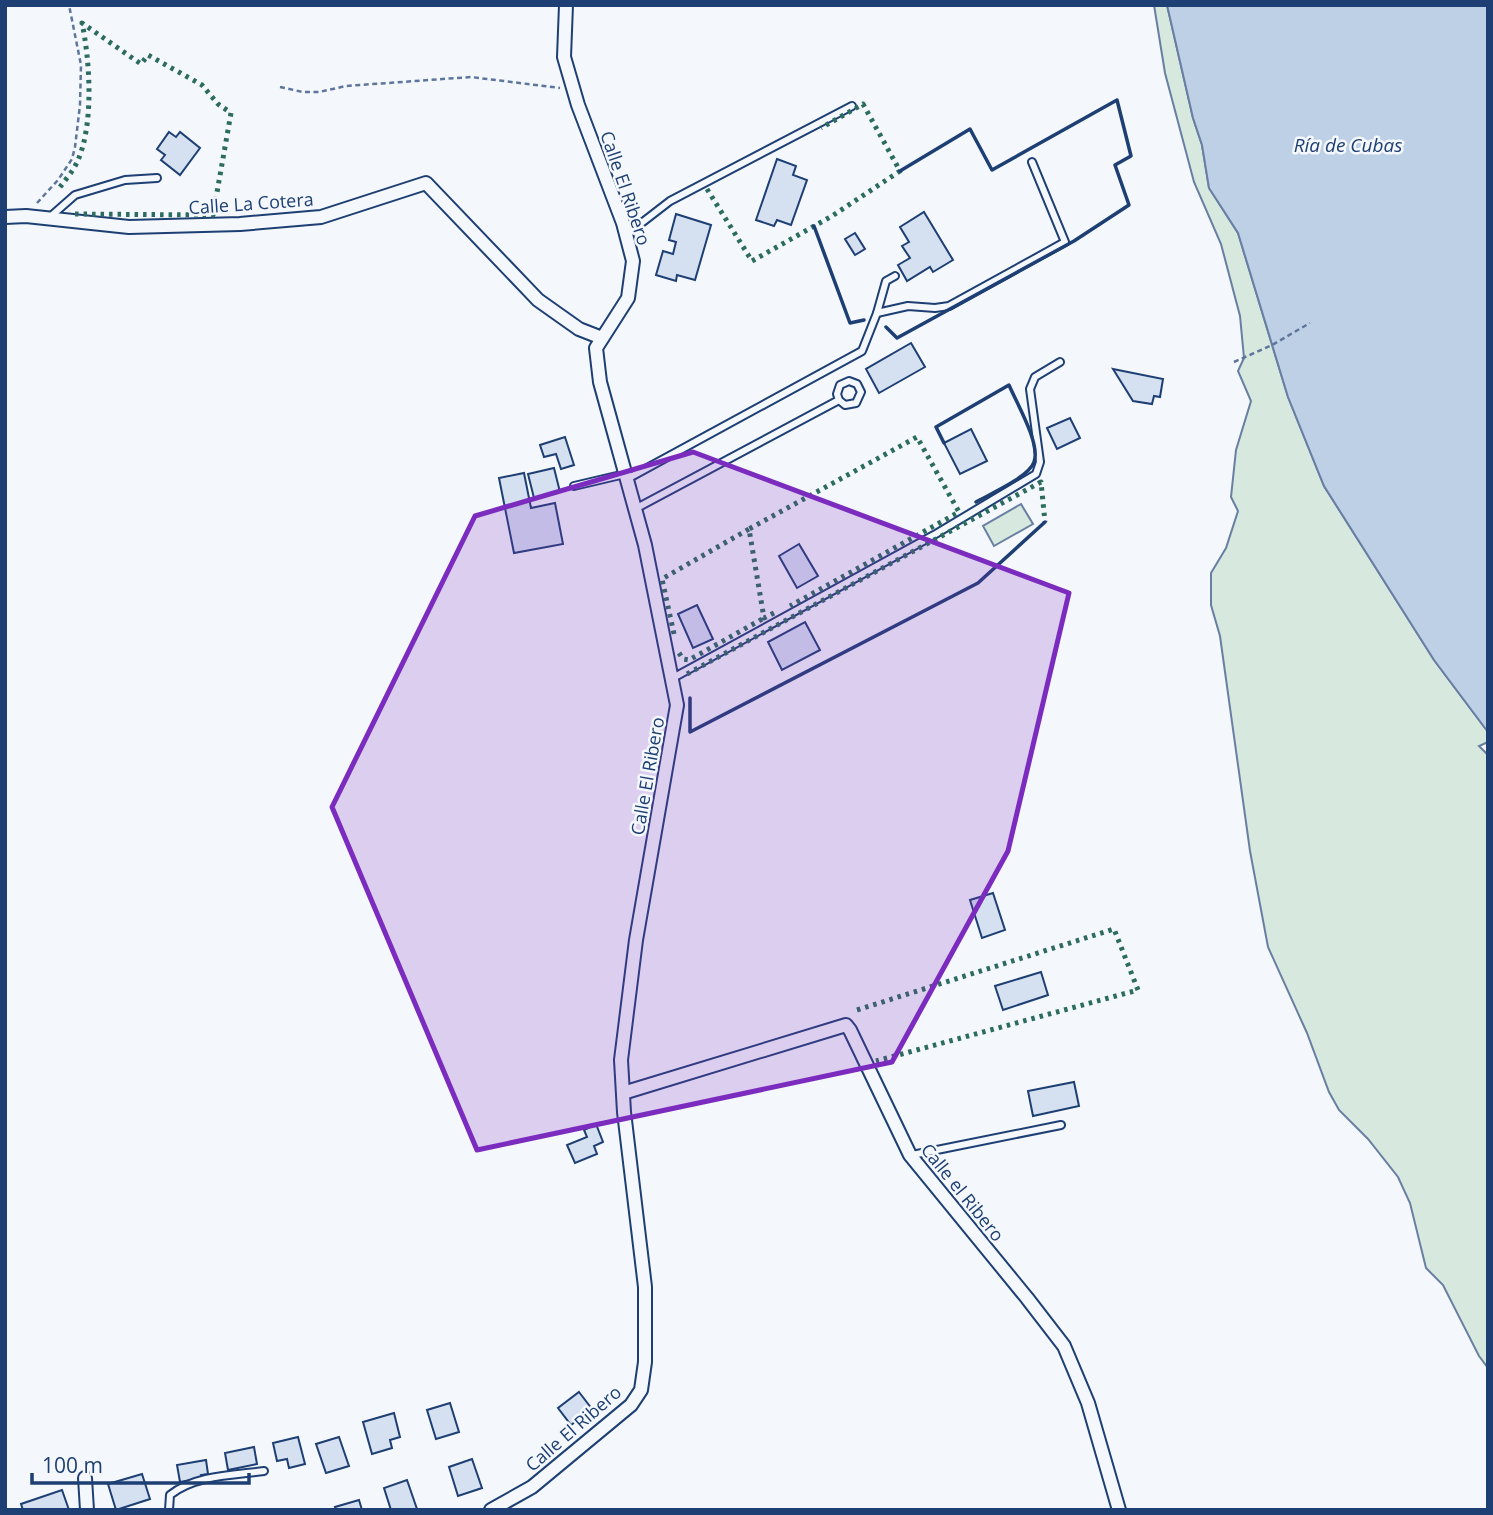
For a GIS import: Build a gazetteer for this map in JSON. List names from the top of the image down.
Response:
{
  "streets": {
    "street": ["Calle El Ribero", "Calle La Cotera", "Calle el Ribero"]
  },
  "crossings": [
    ["Calle El Ribero", "Calle La Cotera"],
    ["Calle El Ribero", "Calle el Ribero"]
  ],
  "water": ["Ría de Cubas"],
  "scale_bar": "100 m"
}
